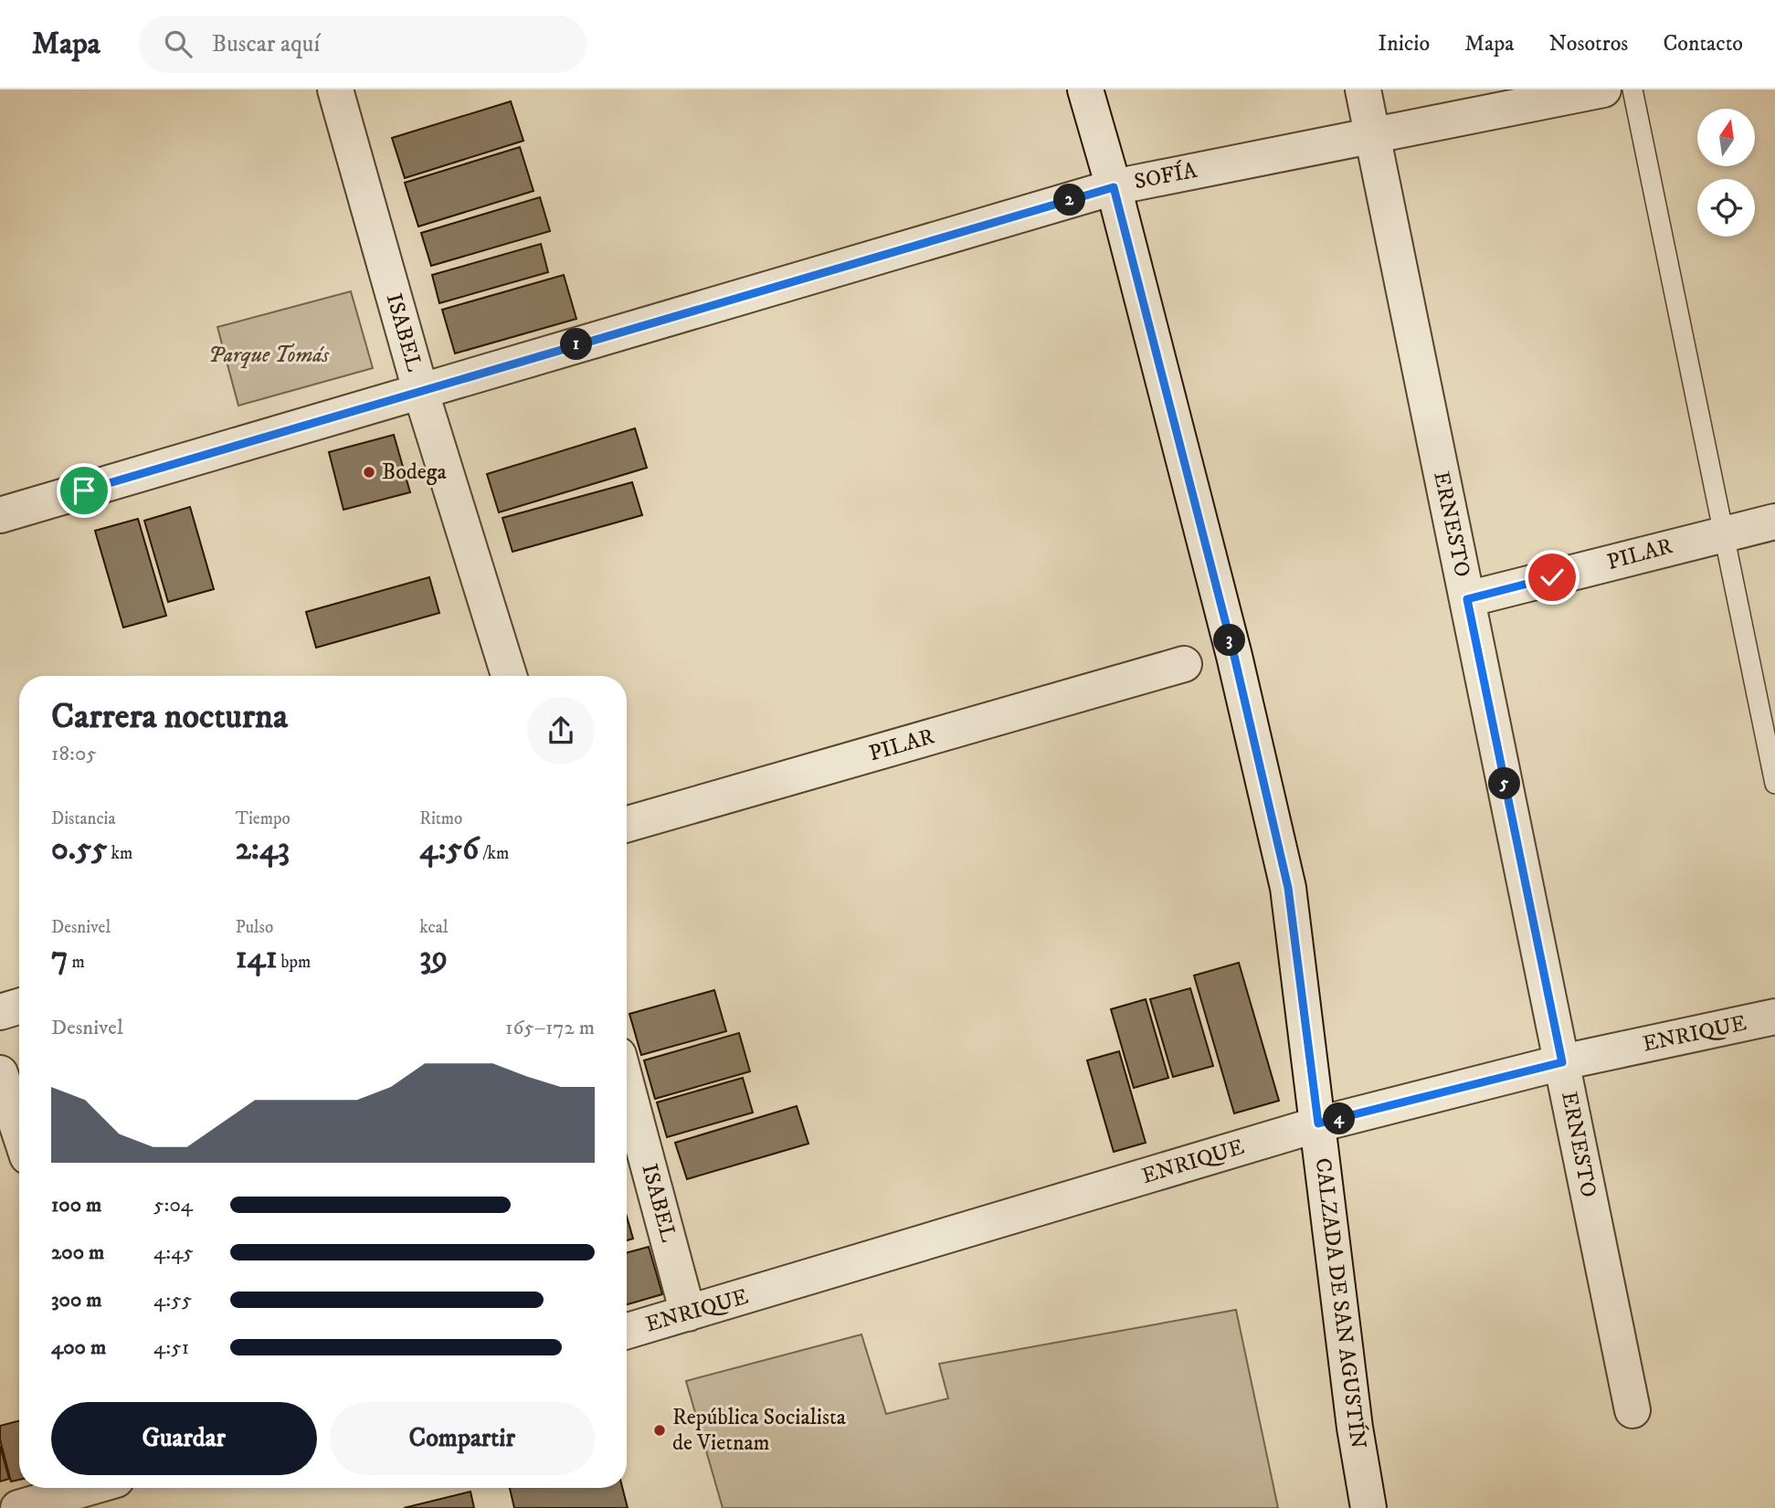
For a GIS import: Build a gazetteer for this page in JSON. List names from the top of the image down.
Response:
{
  "streets": {
    "street": [
      "SOFÍA",
      "ISABEL",
      "ERNESTO",
      "PILAR",
      "ENRIQUE",
      "CALZADA DE SAN AGUSTÍN"
    ]
  },
  "crossings": [
    ["SOFÍA", "ISABEL"],
    ["SOFÍA", "ERNESTO"],
    ["SOFÍA", "CALZADA DE SAN AGUSTÍN"],
    ["ISABEL", "ENRIQUE"],
    ["ERNESTO", "PILAR"],
    ["ERNESTO", "ENRIQUE"],
    ["ENRIQUE", "CALZADA DE SAN AGUSTÍN"]
  ],
  "parks": ["Parque Tomás"],
  "places": ["Bodega", "República Socialista de Vietnam"],
  "north": "top",
  "page": {
    "header": "Mapa",
    "search": "Buscar aquí",
    "nav": [
      "Inicio",
      "Mapa",
      "Nosotros",
      "Contacto"
    ],
    "pins": [
      "2",
      "1",
      "3",
      "5",
      "4"
    ],
    "heading": ["Carrera nocturna", "18:05"],
    "stats": [
      ["Distancia", "0.55 km"],
      ["Tiempo", "2:43"],
      ["Ritmo", "4:56 /km"],
      ["Desnivel", "7 m"],
      ["Pulso", "141 bpm"],
      ["kcal", "39"]
    ],
    "chart": ["Desnivel", "165–172 m"],
    "list": [
      {
        "name": "100 m",
        "note": "5:04"
      },
      {
        "name": "200 m",
        "note": "4:45"
      },
      {
        "name": "300 m",
        "note": "4:55"
      },
      {
        "name": "400 m",
        "note": "4:51"
      }
    ],
    "buttons": ["Guardar", "Compartir"]
  }
}
